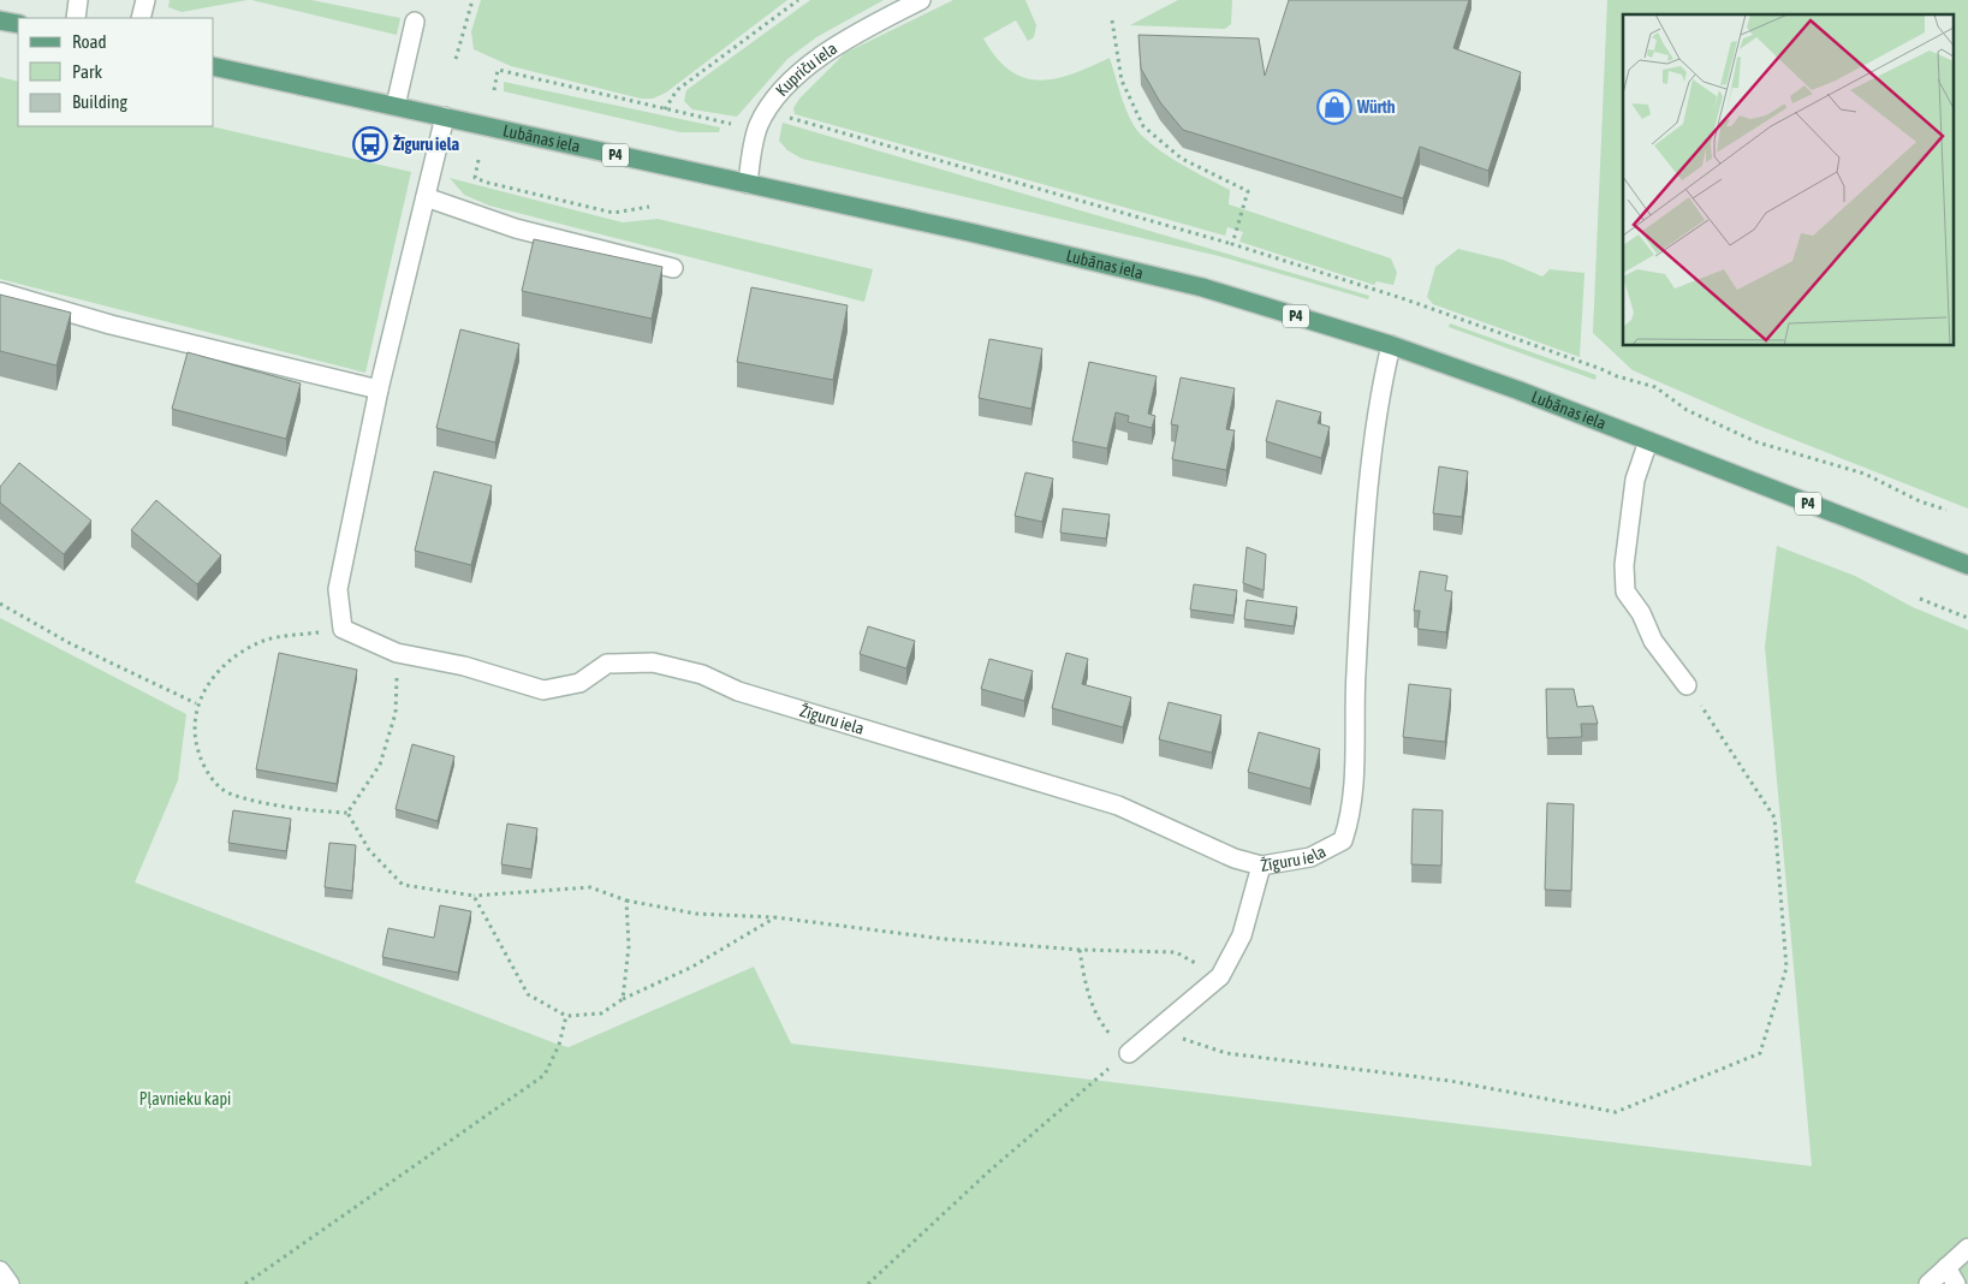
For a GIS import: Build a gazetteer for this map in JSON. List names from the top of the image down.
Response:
{
  "streets": {
    "main road": ["Lubānas iela", "P4"],
    "street": ["Kupriču iela", "Žīguru iela"]
  },
  "crossings": [
    ["Kupriču iela", "Lubānas iela"],
    ["Lubānas iela", "Žīguru iela"]
  ],
  "parks": ["Pļavnieku kapi"],
  "places": {
    "shop": ["Würth"],
    "bus stop": ["Žīguru iela"]
  },
  "legend": ["Road", "Park", "Building"]
}
